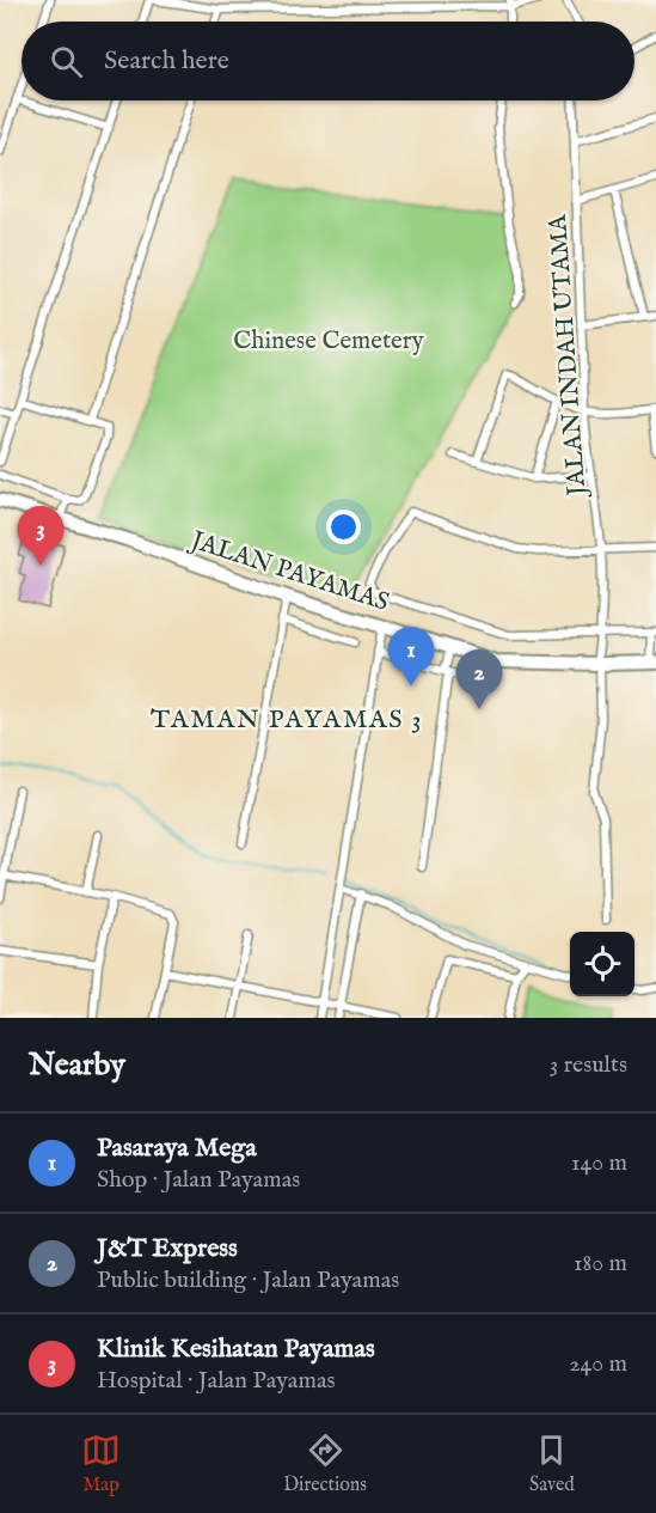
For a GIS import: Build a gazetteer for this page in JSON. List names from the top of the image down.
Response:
{
  "streets": {
    "highway": ["JALAN PAYAMAS"],
    "street": ["JALAN INDAH UTAMA"]
  },
  "crossings": [
    ["JALAN INDAH UTAMA", "JALAN PAYAMAS"]
  ],
  "districts": ["TAMAN PAYAMAS 3"],
  "parks": ["Chinese Cemetery"],
  "page": {
    "search": "Search here",
    "pins": ["3", "1", "2"],
    "heading": ["Nearby", "3 results"],
    "list": [
      {
        "mark": "1",
        "name": "Pasaraya Mega",
        "note": "Shop · Jalan Payamas",
        "value": "140 m"
      },
      {
        "mark": "2",
        "name": "J&T Express",
        "note": "Public building · Jalan Payamas",
        "value": "180 m"
      },
      {
        "mark": "3",
        "name": "Klinik Kesihatan Payamas",
        "note": "Hospital · Jalan Payamas",
        "value": "240 m"
      }
    ],
    "nav": ["Map", "Directions", "Saved"]
  }
}
